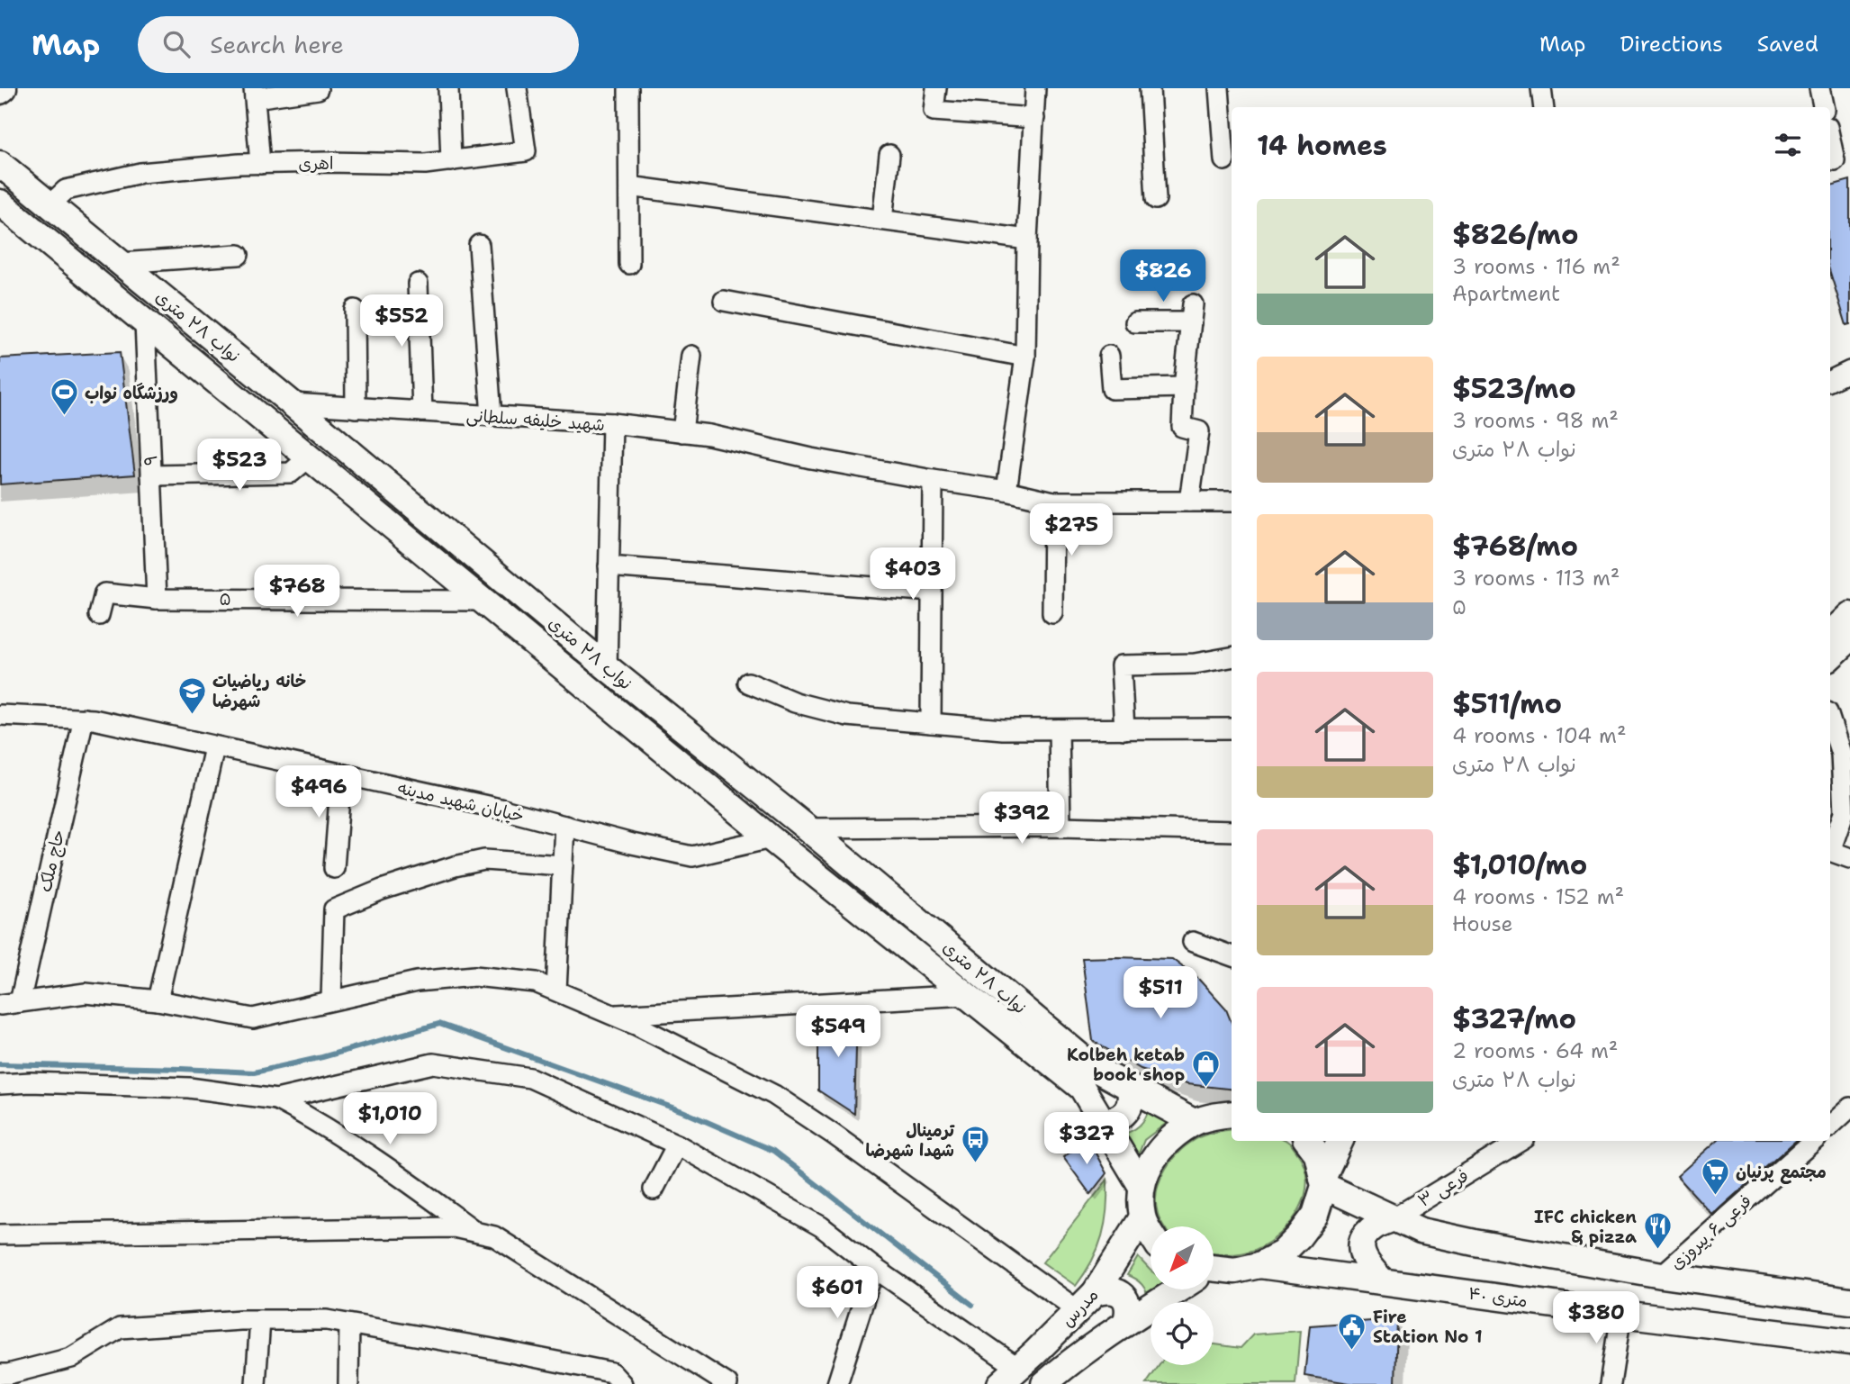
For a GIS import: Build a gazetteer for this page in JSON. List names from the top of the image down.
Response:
{
  "streets": {
    "main road": ["نواب ۲۸ متری", "۴۰ متری", "مدرس"],
    "street": [
      "اهری",
      "شهید خلیفه سلطانی",
      "۹",
      "۵",
      "خیابان شهید مدینه",
      "حاج ملک",
      "فرعی ۳",
      "فرعی ۶ پیروزی"
    ]
  },
  "crossings": [
    ["اهری", "نواب ۲۸ متری"],
    ["نواب ۲۸ متری", "شهید خلیفه سلطانی"],
    ["نواب ۲۸ متری", "۹"],
    ["نواب ۲۸ متری", "۵"],
    ["نواب ۲۸ متری", "خیابان شهید مدینه"],
    ["۹", "۵"],
    ["خیابان شهید مدینه", "حاج ملک"]
  ],
  "places": {
    "sports": ["ورزشگاه نواب"],
    "school or university": ["خانه ریاضیات شهرضا"],
    "shop": ["Kolbeh ketab book shop"],
    "bus stop": ["ترمینال شهدا شهرضا"],
    "supermarket": ["مجتمع پرنیان"],
    "restaurant": ["IFC chicken & pizza"],
    "public building": ["Fire Station No 1"]
  },
  "north": "bottom left",
  "page": {
    "header": "Map",
    "search": "Search here",
    "nav": ["Map", "Directions", "Saved"],
    "heading": "14 homes",
    "list": [
      {
        "name": "$826/mo",
        "note": "3 rooms · 116 m² · Apartment"
      },
      {
        "name": "$523/mo",
        "note": "3 rooms · 98 m² · نواب ۲۸ متری"
      },
      {
        "name": "$768/mo",
        "note": "3 rooms · 113 m² · ۵"
      },
      {
        "name": "$511/mo",
        "note": "4 rooms · 104 m² · نواب ۲۸ متری"
      },
      {
        "name": "$1,010/mo",
        "note": "4 rooms · 152 m² · House"
      },
      {
        "name": "$327/mo",
        "note": "2 rooms · 64 m² · نواب ۲۸ متری"
      }
    ],
    "price": [
      "$826",
      "$552",
      "$523",
      "$275",
      "$403",
      "$768",
      "$496",
      "$392",
      "$511",
      "$549",
      "$1,010",
      "$327",
      "$601",
      "$380"
    ]
  }
}
